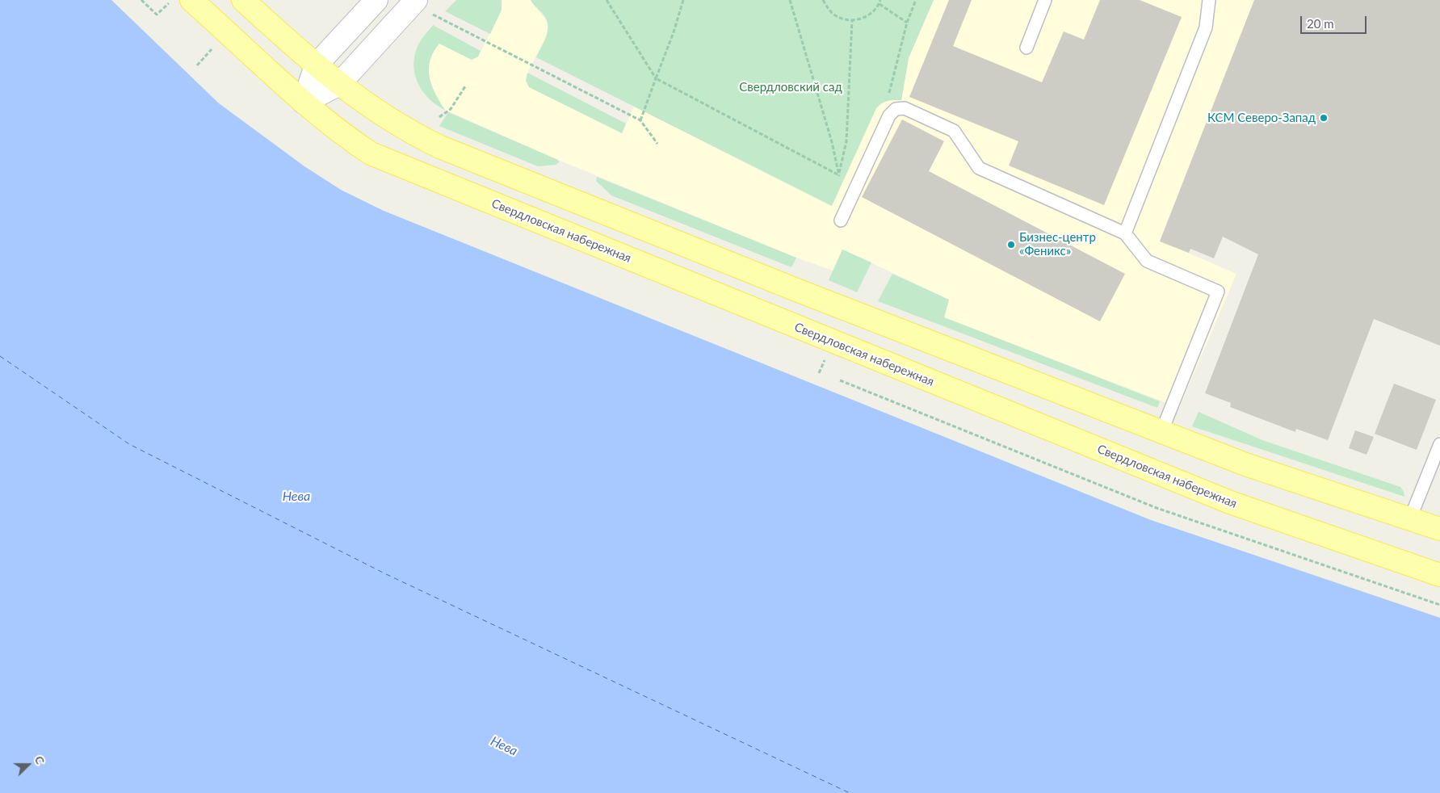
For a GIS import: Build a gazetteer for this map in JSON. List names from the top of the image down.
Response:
{
  "streets": {
    "main road": ["Свердловская набережная"]
  },
  "water": ["Нева"],
  "parks": ["Свердловский сад"],
  "places": ["КСМ Северо-Запад", "Бизнес-центр «Феникс»"],
  "scale_bar": "20 m",
  "north": "right"
}
